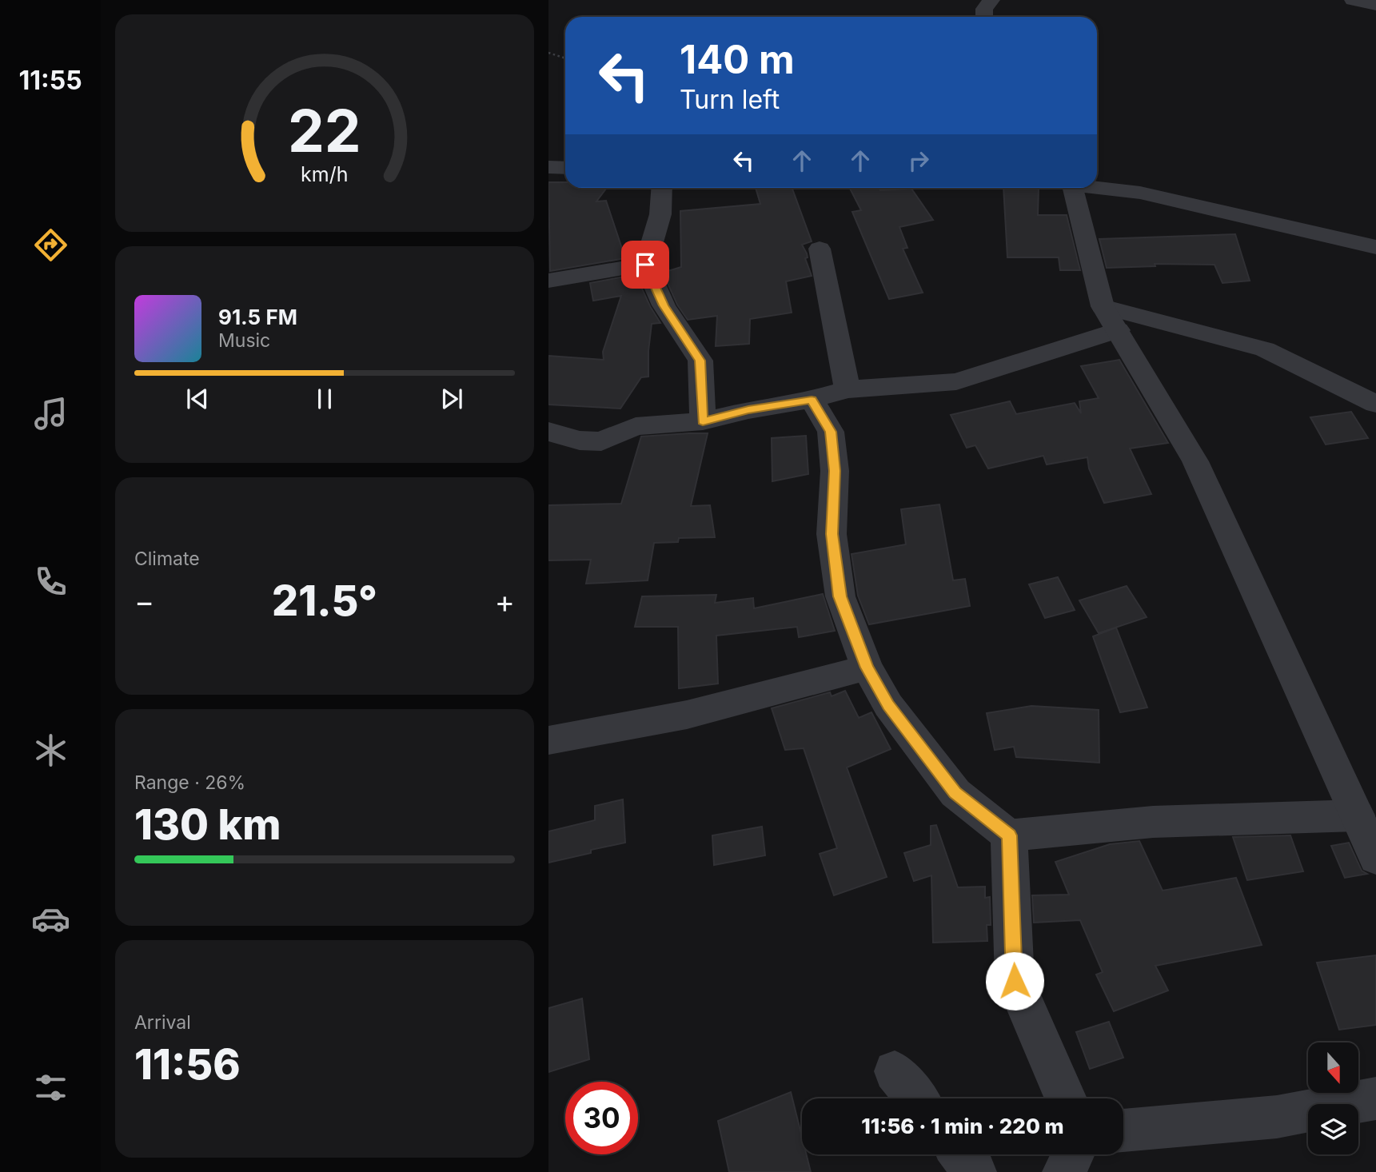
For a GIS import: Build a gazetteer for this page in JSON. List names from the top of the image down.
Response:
{
  "north": "bottom",
  "page": {
    "tabs": "11:55",
    "turn": ["140 m", "Turn left"],
    "song": ["91.5 FM", "Music"],
    "tile": [
      "Climate",
      ["Range · 26%", "130 km"],
      ["Arrival", "11:56"]
    ],
    "heat": ["−", "21.5°", "+"],
    "limit": "30",
    "trip": "11:56 · 1 min · 220 m",
    "gauge": ["22", "km/h"]
  }
}
